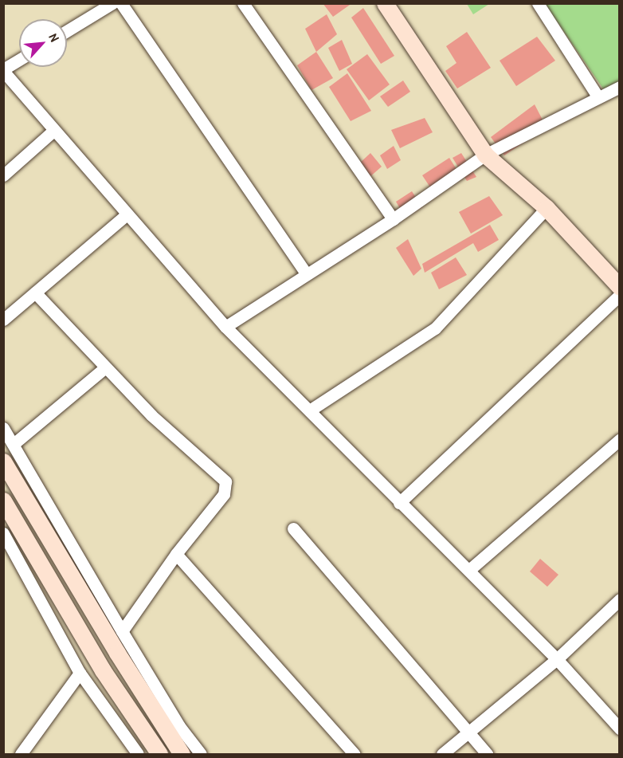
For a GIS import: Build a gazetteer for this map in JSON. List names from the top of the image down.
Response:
{
  "north": "top right"
}
